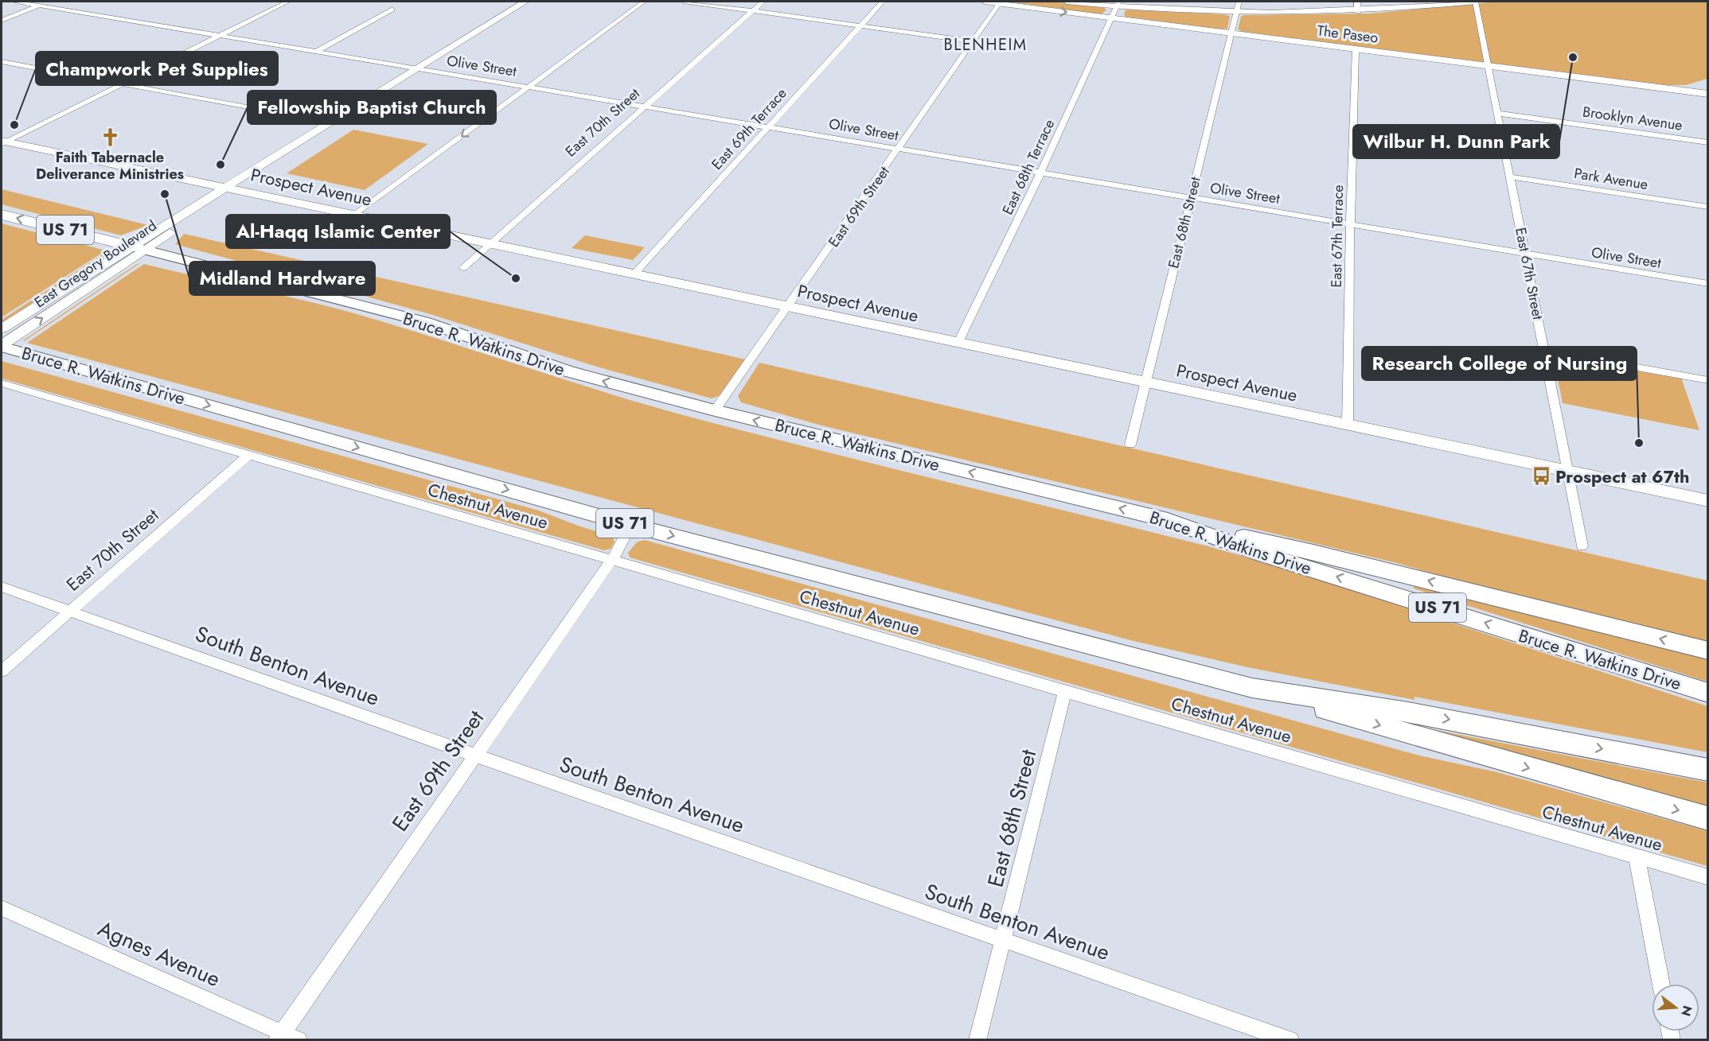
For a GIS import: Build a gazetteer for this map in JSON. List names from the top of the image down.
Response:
{
  "streets": {
    "highway": ["US 71", "Bruce R. Watkins Drive"],
    "main road": ["The Paseo", "Prospect Avenue", "East Gregory Boulevard"],
    "street": [
      "Olive Street",
      "Brooklyn Avenue",
      "East 70th Street",
      "East 69th Terrace",
      "East 68th Terrace",
      "Park Avenue",
      "East 69th Street",
      "East 68th Street",
      "East 67th Terrace",
      "East 67th Street",
      "Chestnut Avenue",
      "South Benton Avenue",
      "Agnes Avenue"
    ]
  },
  "crossings": [
    ["The Paseo", "East 68th Terrace"],
    ["The Paseo", "East 69th Street"],
    ["The Paseo", "East 68th Street"],
    ["The Paseo", "East 67th Terrace"],
    ["The Paseo", "East 67th Street"],
    ["Olive Street", "East 70th Street"],
    ["Olive Street", "East 69th Terrace"],
    ["Olive Street", "East 68th Terrace"],
    ["Olive Street", "East 69th Street"],
    ["Olive Street", "East 68th Street"],
    ["Olive Street", "East 67th Terrace"],
    ["Olive Street", "East Gregory Boulevard"],
    ["Olive Street", "East 67th Street"],
    ["Brooklyn Avenue", "East 67th Street"],
    ["East 70th Street", "Prospect Avenue"],
    ["East 70th Street", "Chestnut Avenue"],
    ["East 70th Street", "South Benton Avenue"],
    ["East 69th Terrace", "Prospect Avenue"],
    ["East 68th Terrace", "Prospect Avenue"],
    ["Park Avenue", "East 67th Street"],
    ["Prospect Avenue", "East 69th Street"],
    ["Prospect Avenue", "East 68th Street"],
    ["Prospect Avenue", "East 67th Terrace"],
    ["Prospect Avenue", "East Gregory Boulevard"],
    ["Prospect Avenue", "East 67th Street"],
    ["East 69th Street", "Bruce R. Watkins Drive"],
    ["East 69th Street", "Chestnut Avenue"],
    ["East 69th Street", "South Benton Avenue"],
    ["East 69th Street", "Agnes Avenue"],
    ["East 68th Street", "Chestnut Avenue"],
    ["East 68th Street", "South Benton Avenue"],
    ["East Gregory Boulevard", "Bruce R. Watkins Drive"]
  ],
  "districts": ["BLENHEIM"],
  "places": {
    "other": [
      "Wilbur H. Dunn Park",
      "Champwork Pet Supplies",
      "Fellowship Baptist Church",
      "Midland Hardware",
      "Al-Haqq Islamic Center",
      "Research College of Nursing"
    ],
    "church": ["Faith Tabernacle Deliverance Ministries"],
    "bus stop": ["Prospect at 67th"]
  },
  "north": "right"
}
